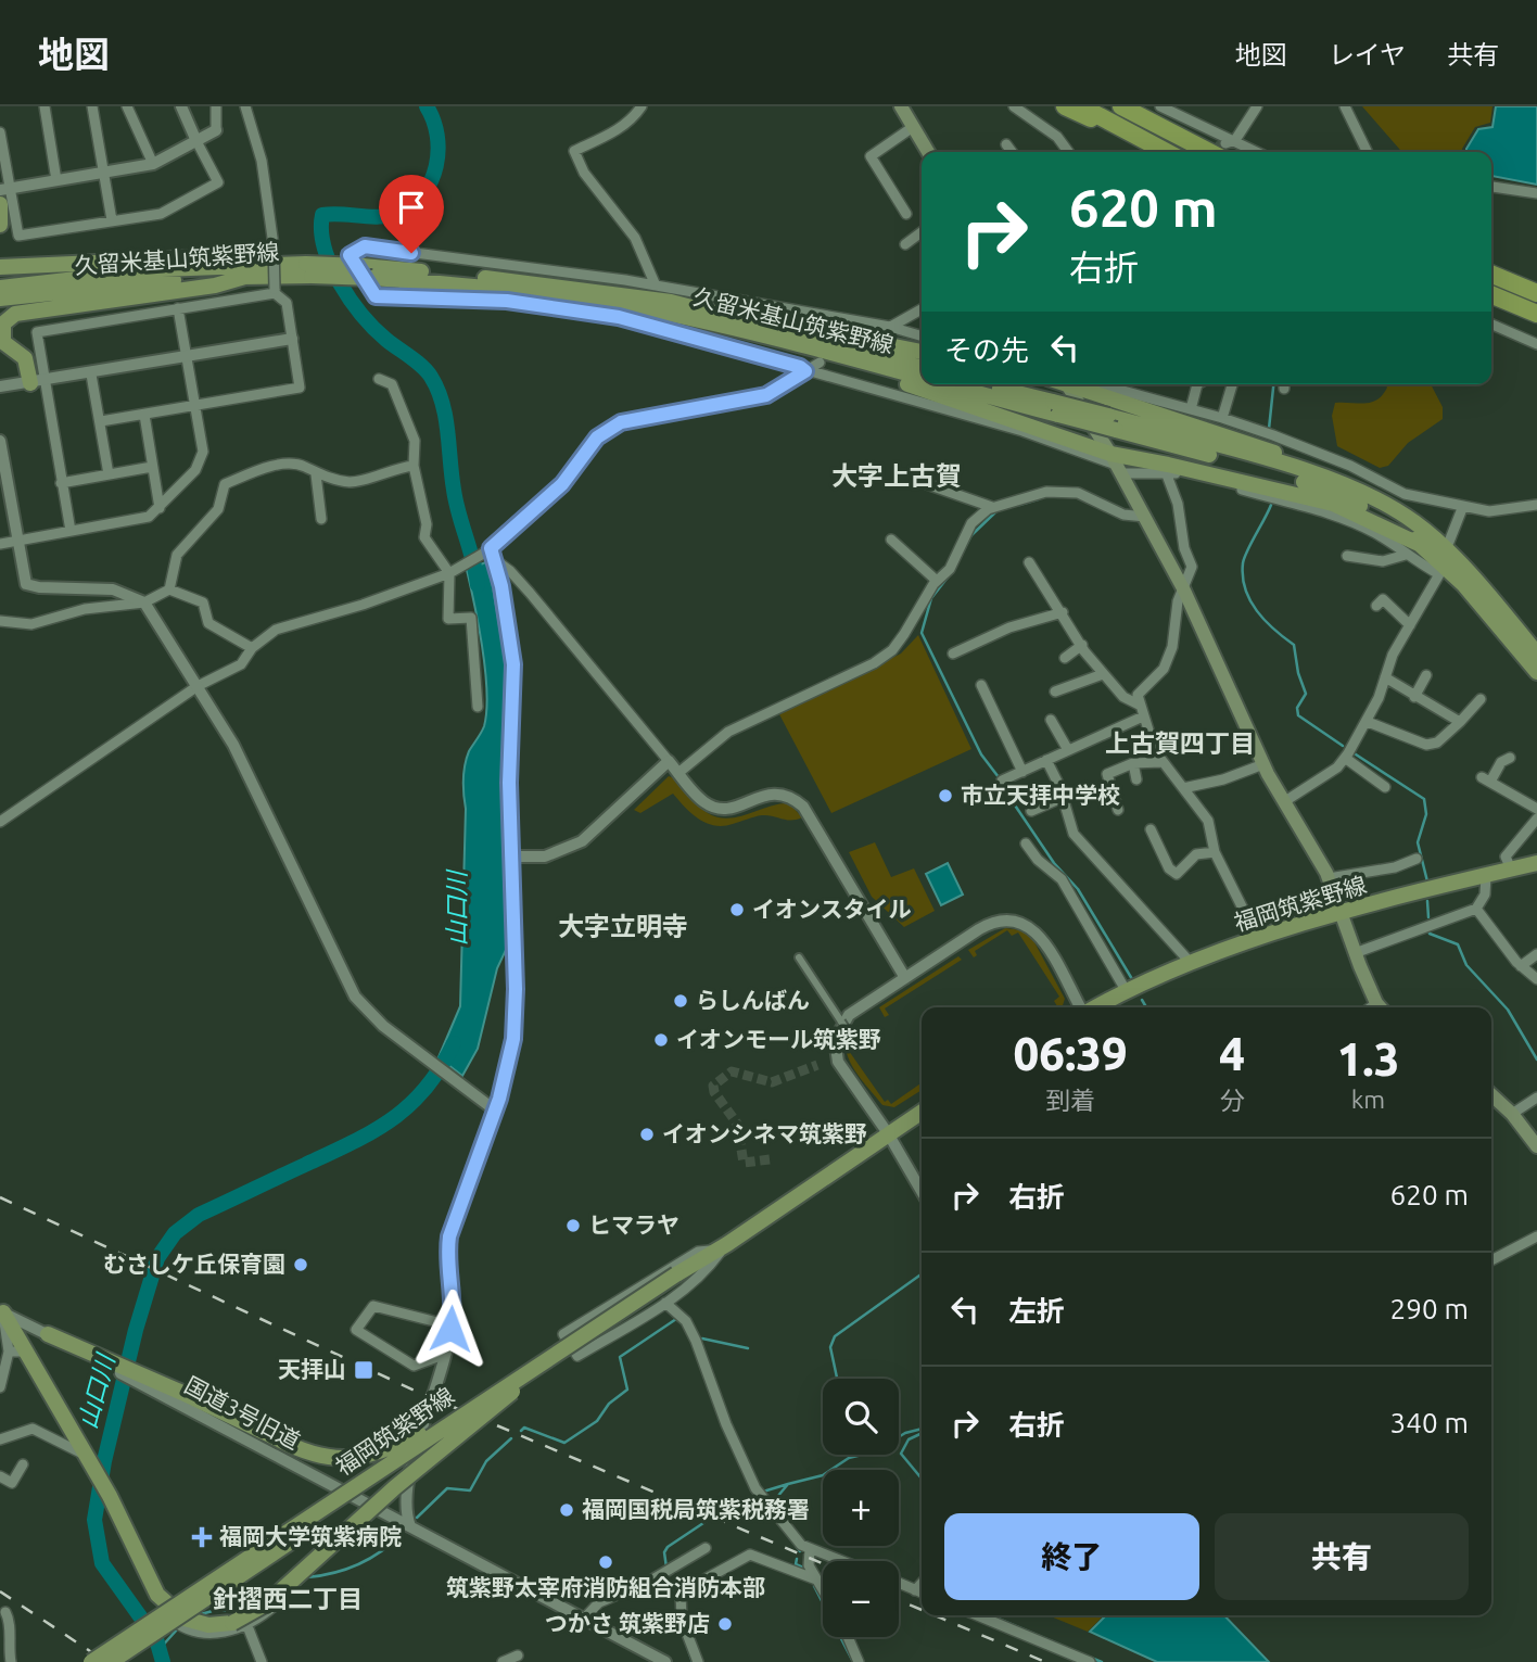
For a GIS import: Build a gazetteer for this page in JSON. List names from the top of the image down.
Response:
{
  "streets": {
    "main road": ["久留米基山筑紫野線", "福岡筑紫野線"],
    "street": ["国道3号旧道"]
  },
  "districts": [
    "大字上古賀",
    "上古賀四丁目",
    "大字立明寺",
    "針摺西二丁目"
  ],
  "water": ["山口川"],
  "places": {
    "other": [
      "市立天拝中学校",
      "イオンスタイル",
      "らしんばん",
      "イオンモール筑紫野",
      "イオンシネマ筑紫野",
      "ヒマラヤ",
      "むさしケ丘保育園",
      "福岡国税局筑紫税務署",
      "筑紫野太宰府消防組合消防本部",
      "つかさ 筑紫野店"
    ],
    "transit": ["天拝山"],
    "health": ["福岡大学筑紫病院"]
  },
  "page": {
    "header": "地図",
    "nav": ["地図", "レイヤ", "共有"],
    "turn": ["620 m", "右折"],
    "then": "その先",
    "eta": [
      "06:39",
      "到着",
      "4",
      "分",
      "1.3",
      "km"
    ],
    "list": [
      {
        "name": "右折",
        "value": "620 m"
      },
      {
        "name": "左折",
        "value": "290 m"
      },
      {
        "name": "右折",
        "value": "340 m"
      }
    ],
    "map_buttons": ["+", "−"],
    "buttons": ["終了", "共有"]
  }
}
